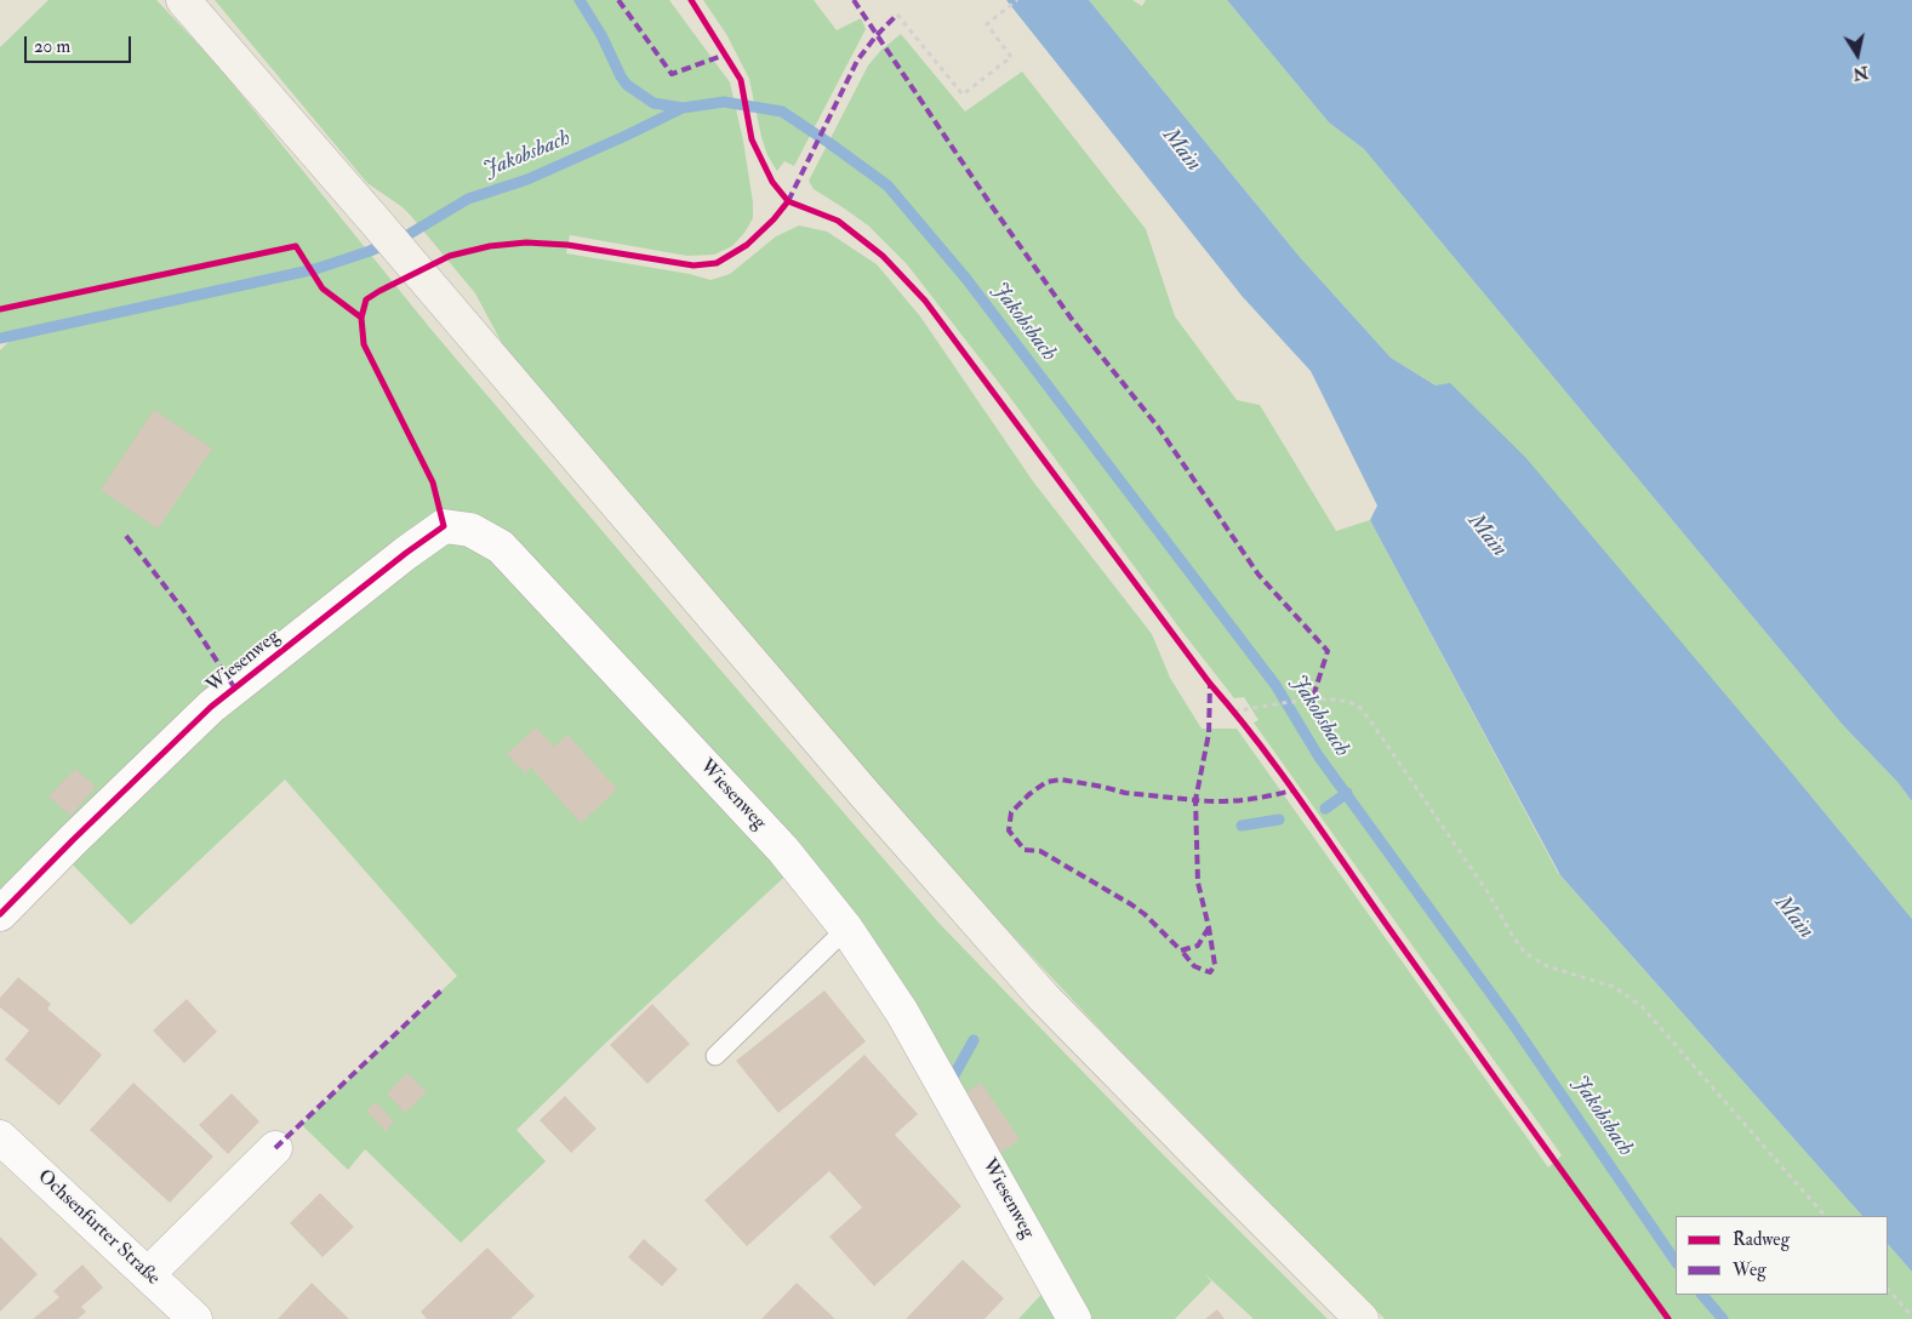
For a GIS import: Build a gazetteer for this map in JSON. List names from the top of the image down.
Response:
{
  "streets": {
    "street": ["Wiesenweg", "Ochsenfurter Straße"]
  },
  "water": ["Main", "Jakobsbach"],
  "legend": ["Radweg", "Weg"],
  "scale_bar": "20 m",
  "north": "bottom"
}
